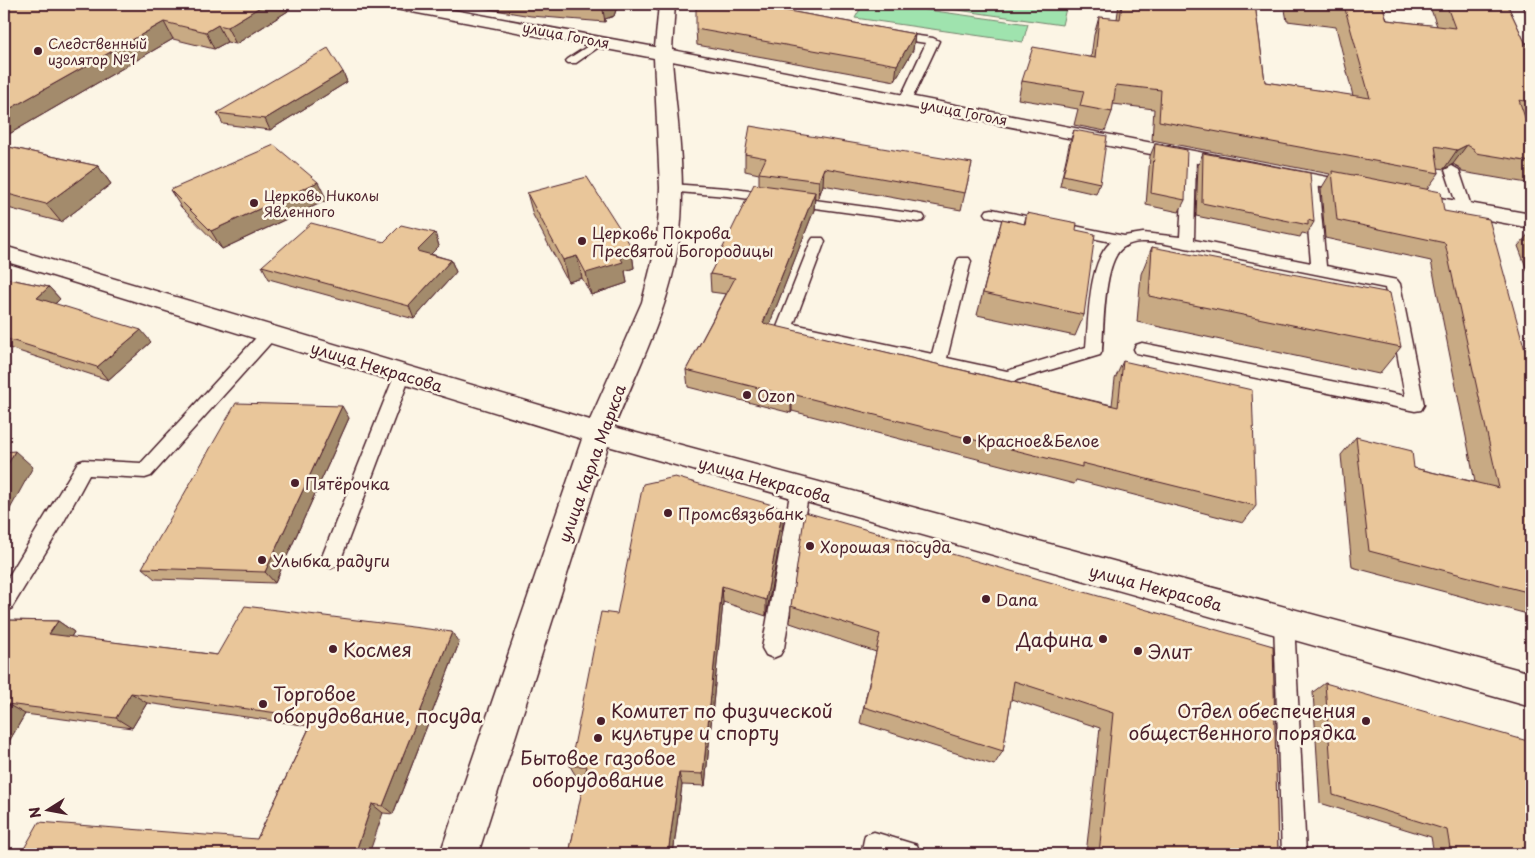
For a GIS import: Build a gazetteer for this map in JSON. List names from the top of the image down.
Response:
{
  "streets": {
    "street": ["улица Гоголя", "улица Некрасова", "улица Карла Маркса"]
  },
  "crossings": [
    ["улица Гоголя", "улица Карла Маркса"],
    ["улица Некрасова", "улица Карла Маркса"]
  ],
  "places": [
    "Следственный изолятор №1",
    "Церковь Николы Явленного",
    "Церковь Покрова Пресвятой Богородицы",
    "Ozon",
    "Красное&Белое",
    "Пятёрочка",
    "Промсвязьбанк",
    "Хорошая посуда",
    "Улыбка радуги",
    "Dana",
    "Дафина",
    "Космея",
    "Элит",
    "Торговое оборудование, посуда",
    "Комитет по физической культуре и спорту",
    "Отдел обеспечения общественного порядка",
    "Бытовое газовое оборудование"
  ],
  "north": "left"
}
